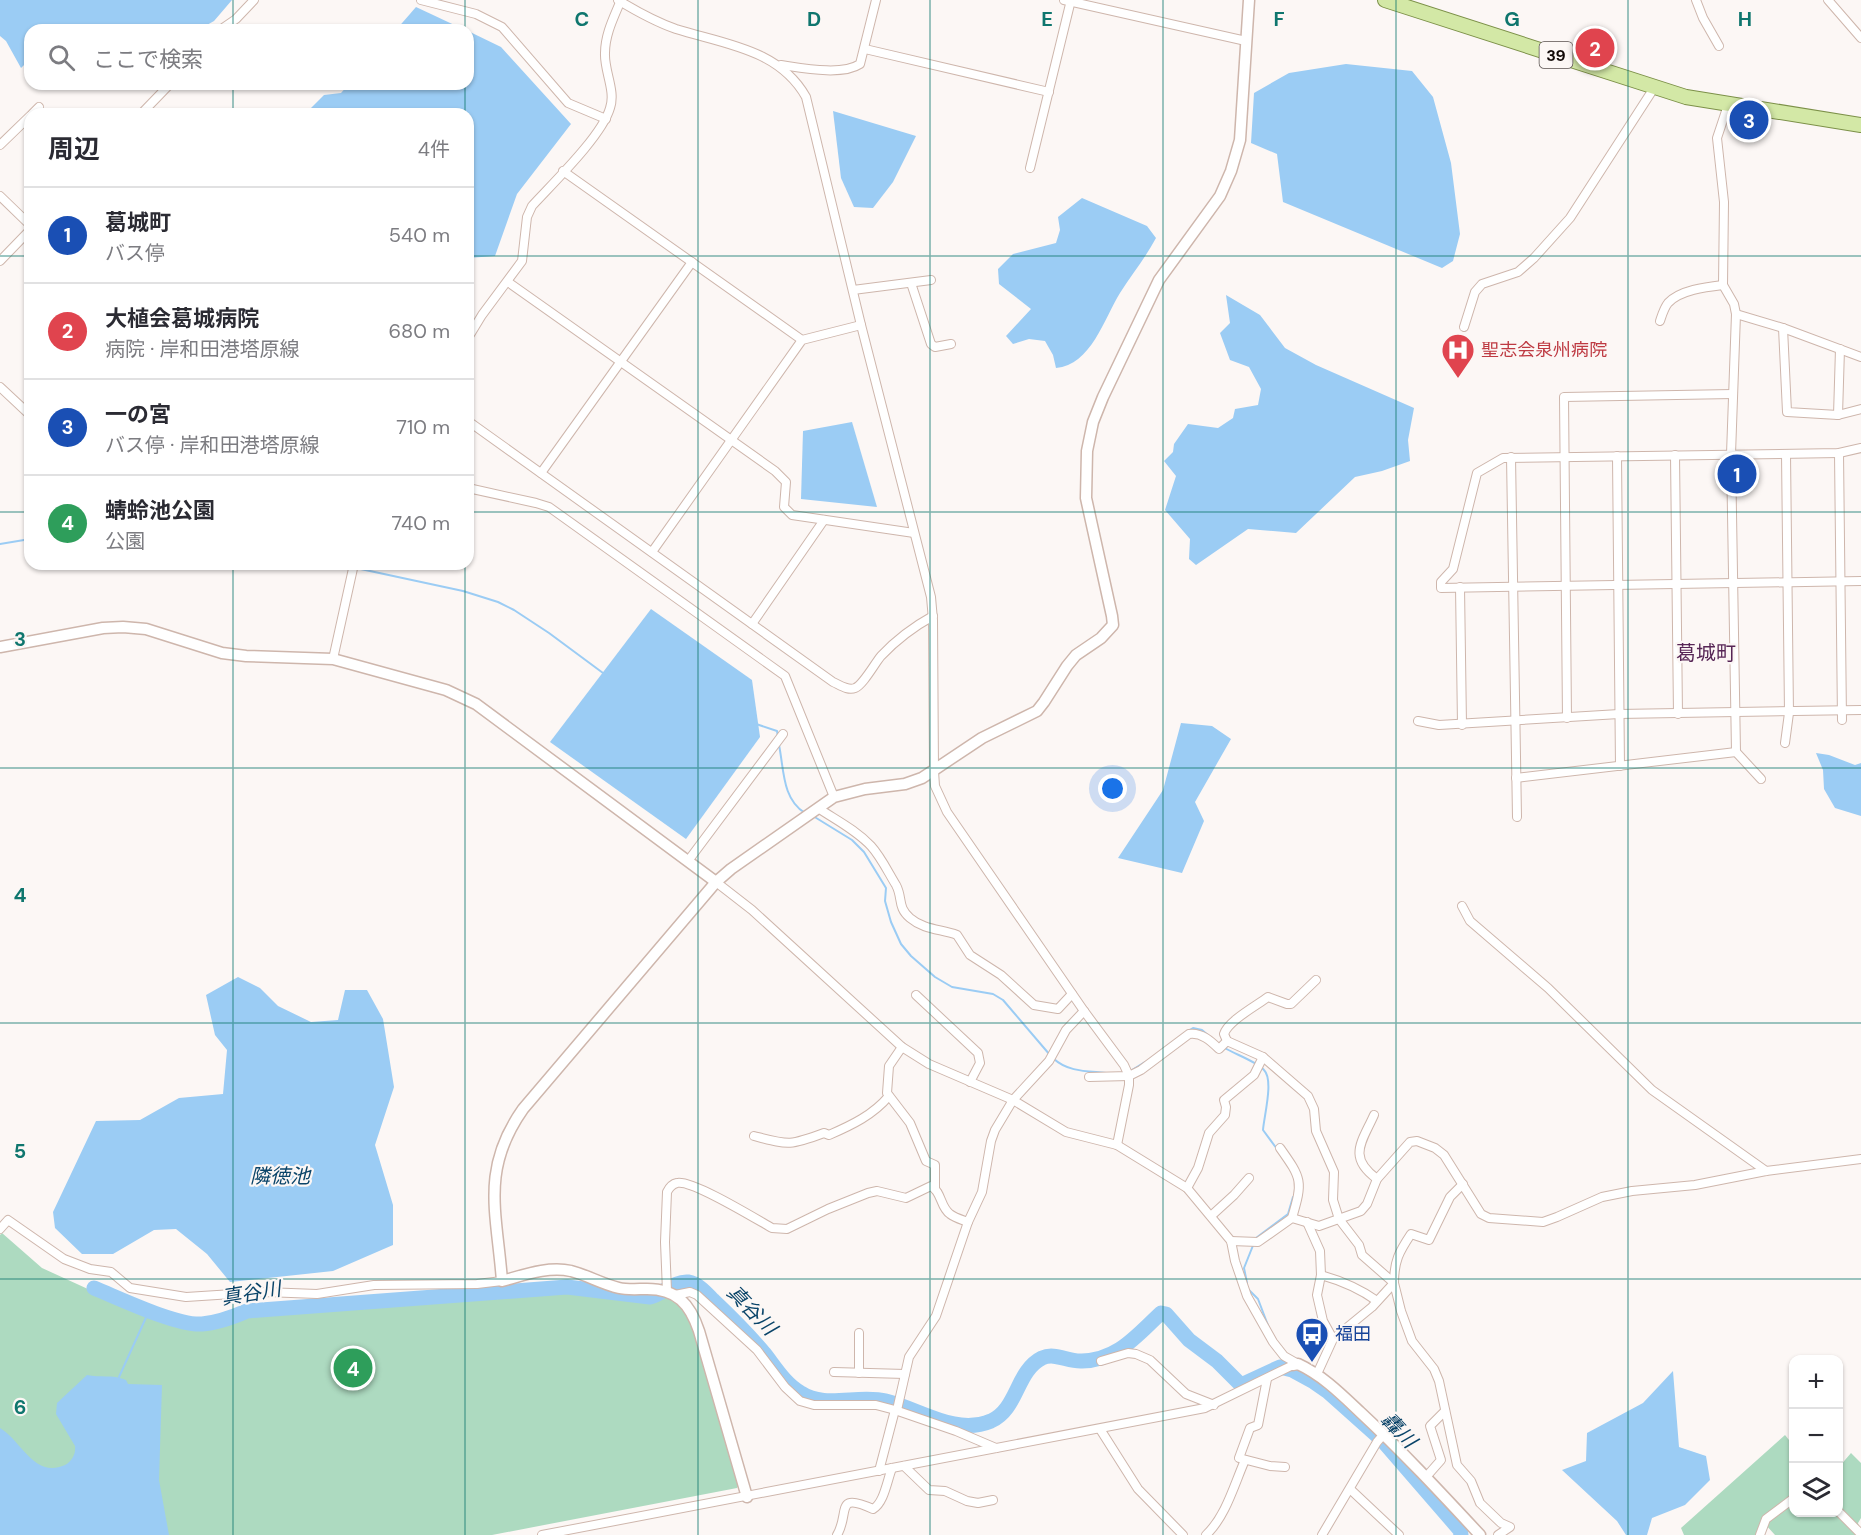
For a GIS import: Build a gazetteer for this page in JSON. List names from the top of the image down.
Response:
{
  "streets": {
    "main road": ["39"]
  },
  "districts": ["葛城町"],
  "water": ["隣徳池", "真谷川", "轟川"],
  "places": {
    "hospital": ["聖志会泉州病院"],
    "bus stop": ["福田"]
  },
  "page": {
    "search": "ここで検索",
    "pins": [
      "2",
      "3",
      "1",
      "4"
    ],
    "heading": ["周辺", "4件"],
    "list": [
      {
        "mark": "1",
        "name": "葛城町",
        "note": "バス停",
        "value": "540 m"
      },
      {
        "mark": "2",
        "name": "大植会葛城病院",
        "note": "病院 · 岸和田港塔原線",
        "value": "680 m"
      },
      {
        "mark": "3",
        "name": "一の宮",
        "note": "バス停 · 岸和田港塔原線",
        "value": "710 m"
      },
      {
        "mark": "4",
        "name": "蜻蛉池公園",
        "note": "公園",
        "value": "740 m"
      }
    ],
    "map_buttons": ["+", "−"]
  },
  "grid": {
    "columns": [
      "C",
      "D",
      "E",
      "F",
      "G",
      "H"
    ],
    "rows": [
      "3",
      "4",
      "5",
      "6"
    ]
  }
}
